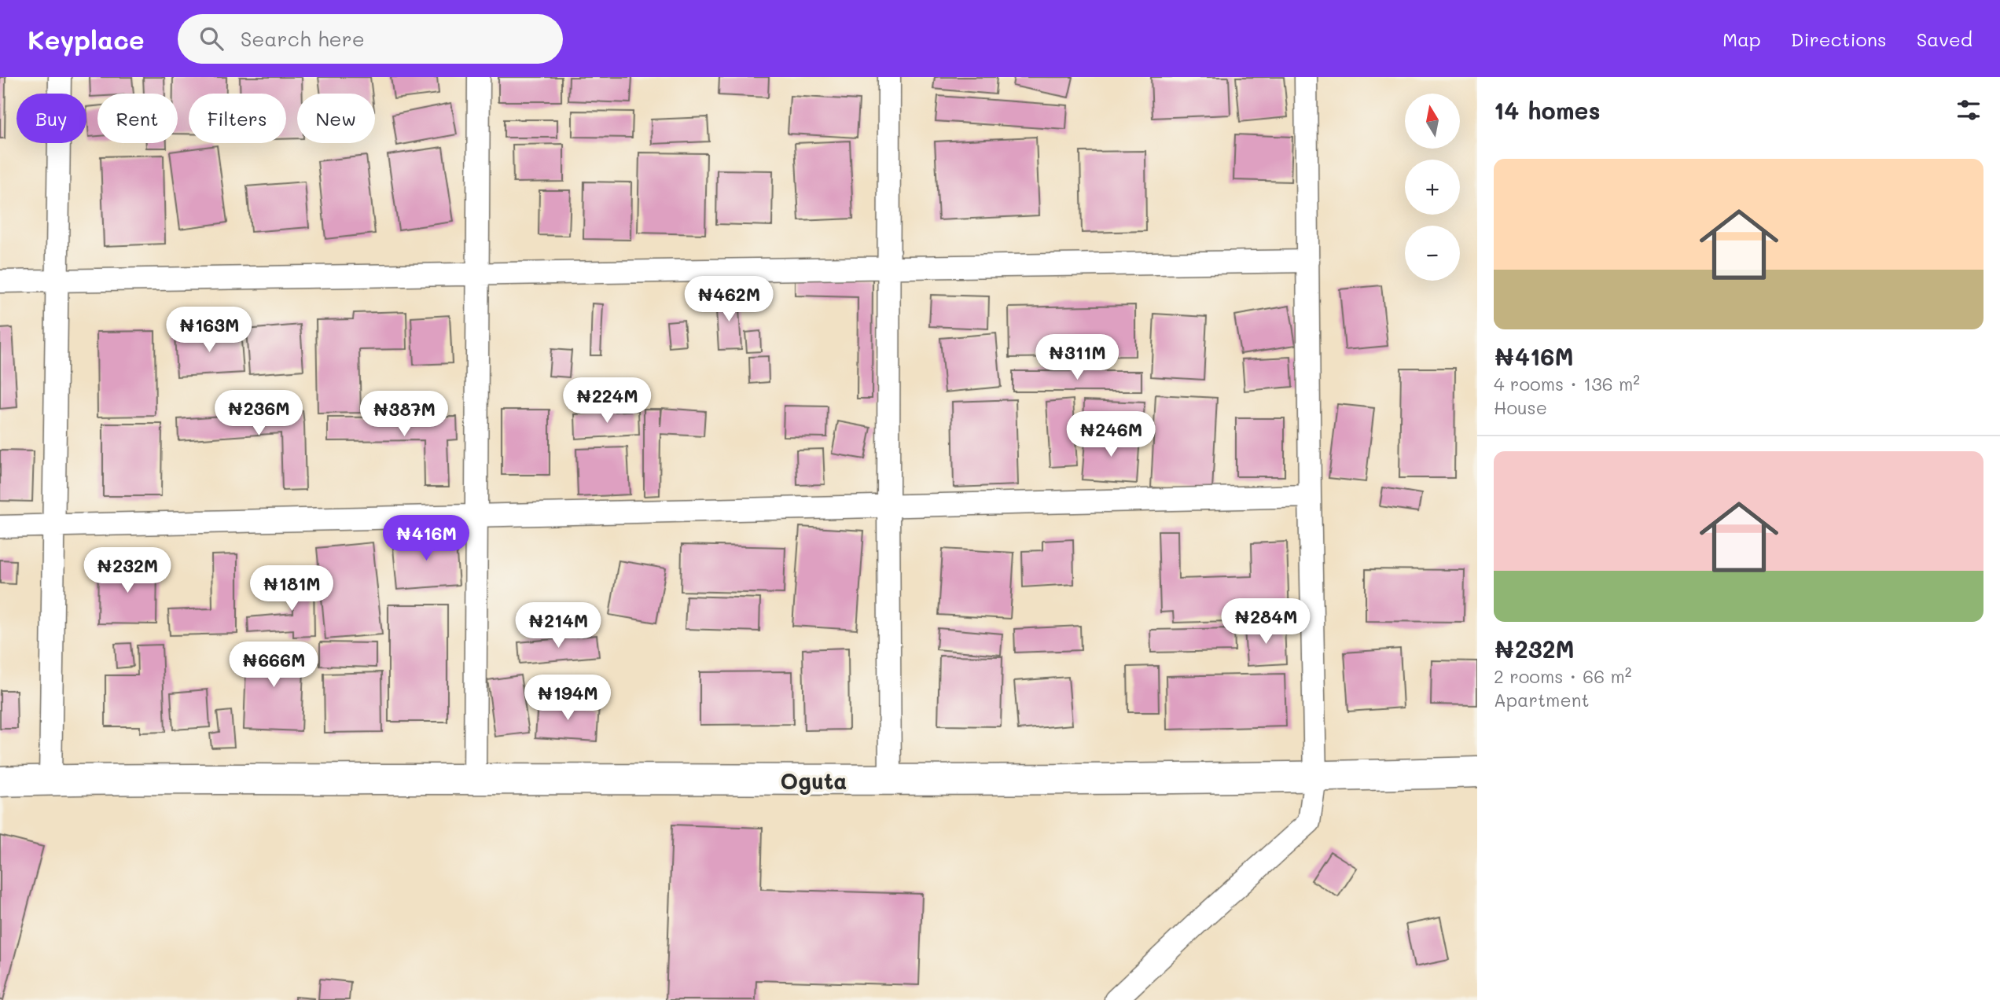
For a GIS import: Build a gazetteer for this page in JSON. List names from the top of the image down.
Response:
{
  "districts": ["Oguta"],
  "north": "top",
  "page": {
    "header": "Keyplace",
    "search": "Search here",
    "nav": ["Map", "Directions", "Saved"],
    "heading": "14 homes",
    "map_buttons": ["+", "−"],
    "chip": [
      "Buy",
      "Rent",
      "Filters",
      "New"
    ],
    "list": [
      {
        "name": "₦416M",
        "note": "4 rooms · 136 m² · House"
      },
      {
        "name": "₦232M",
        "note": "2 rooms · 66 m² · Apartment"
      }
    ],
    "price": [
      "₦462M",
      "₦163M",
      "₦311M",
      "₦224M",
      "₦236M",
      "₦387M",
      "₦246M",
      "₦416M",
      "₦232M",
      "₦181M",
      "₦284M",
      "₦214M",
      "₦666M",
      "₦194M"
    ]
  }
}
